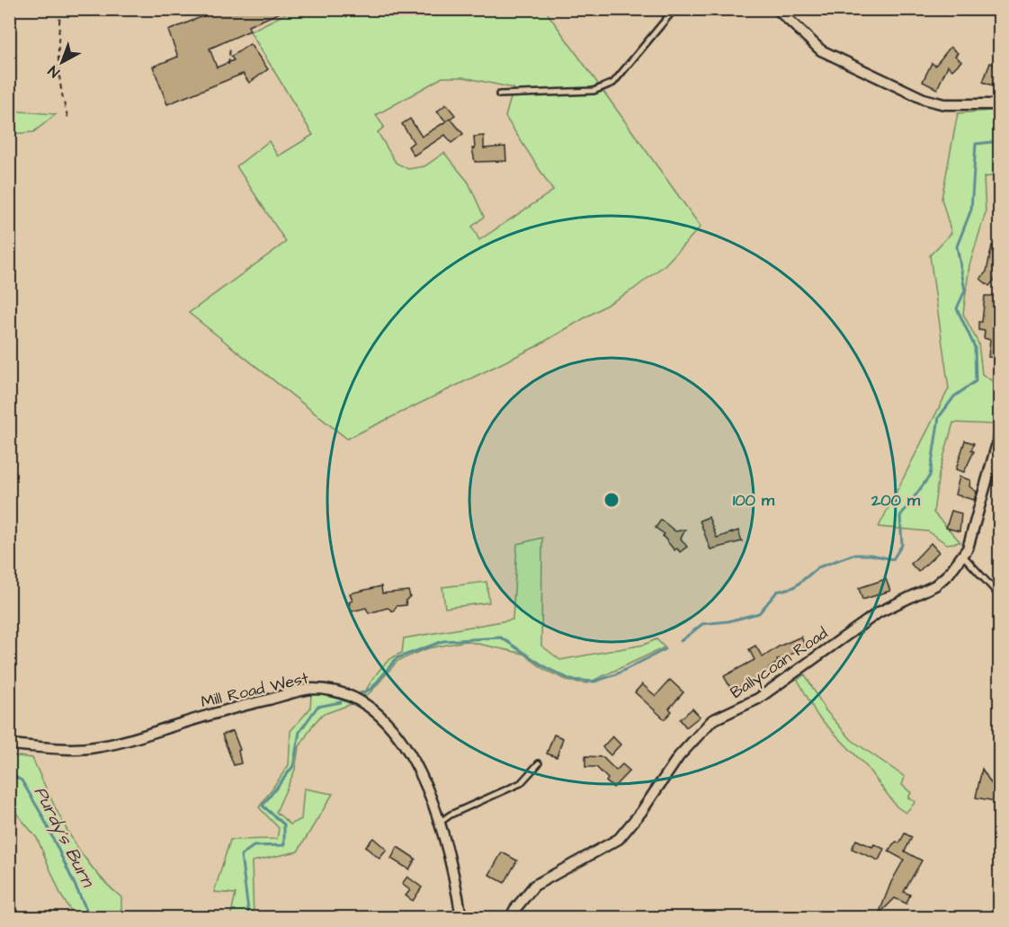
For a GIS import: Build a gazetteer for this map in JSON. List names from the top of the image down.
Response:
{
  "streets": {
    "street": ["Ballycoan Road", "Mill Road West"]
  },
  "water": ["Purdy's Burn"],
  "north": "bottom left",
  "rings": ["100 m", "200 m"]
}
